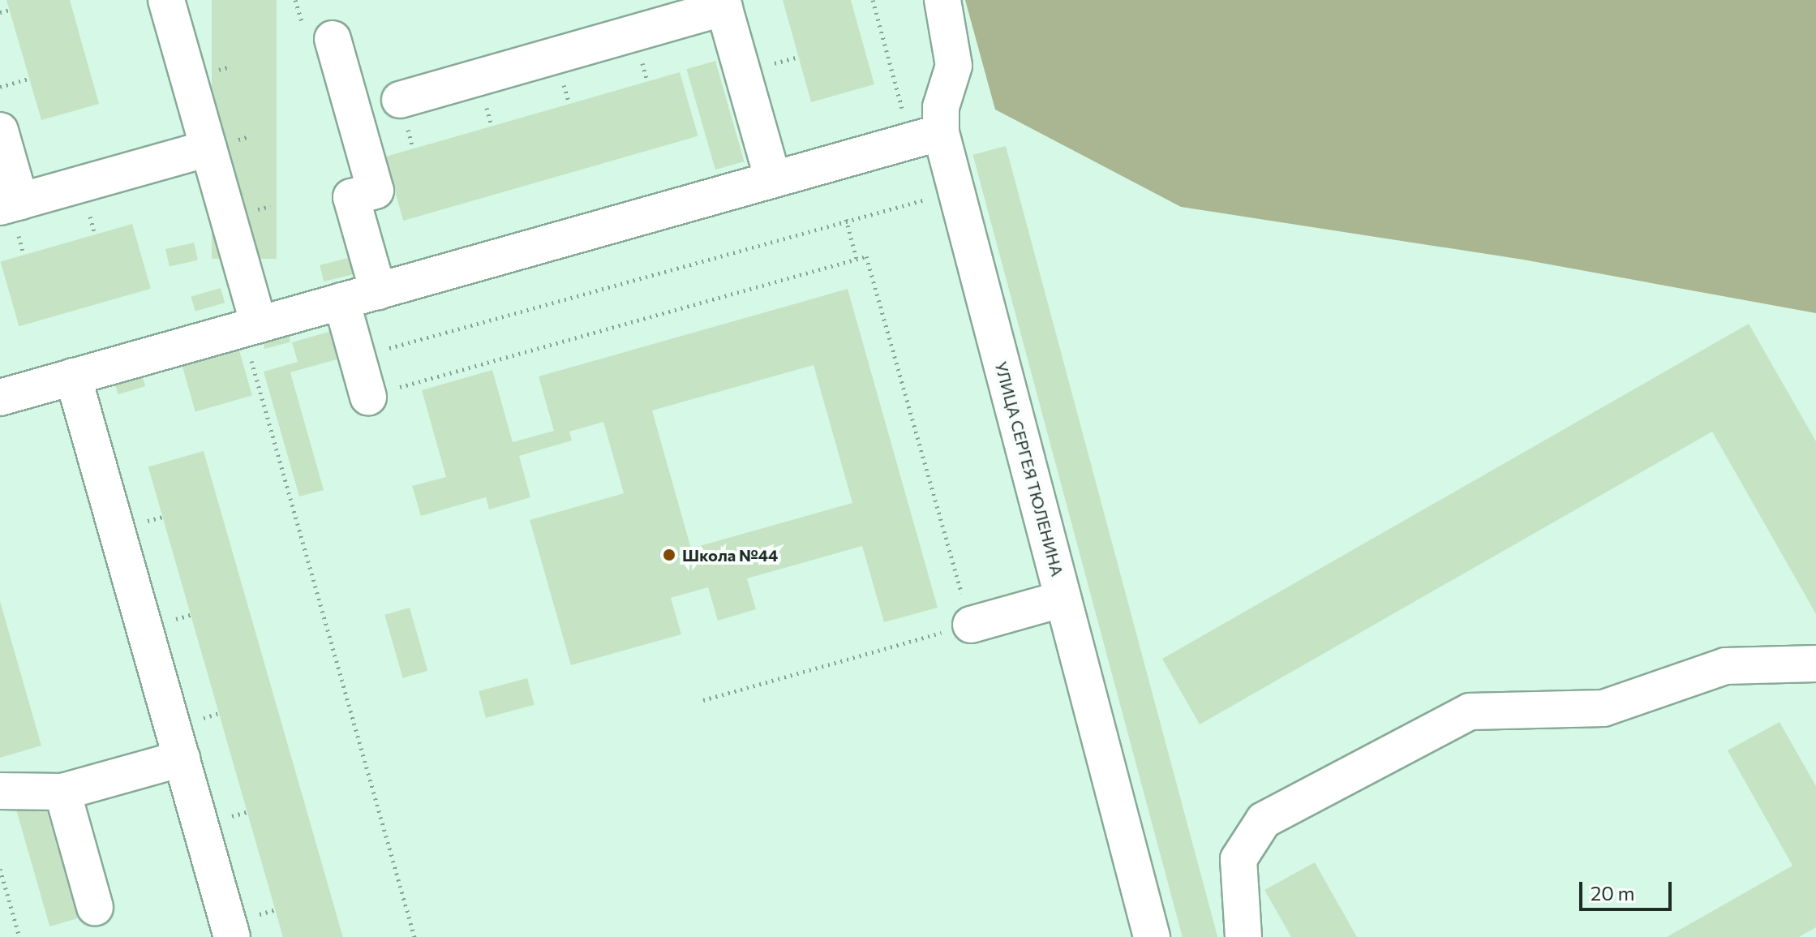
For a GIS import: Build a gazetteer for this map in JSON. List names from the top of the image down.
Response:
{
  "streets": {
    "street": ["УЛИЦА СЕРГЕЯ ТЮЛЕНИНА"]
  },
  "places": ["Школа №44"],
  "scale_bar": "20 m"
}
